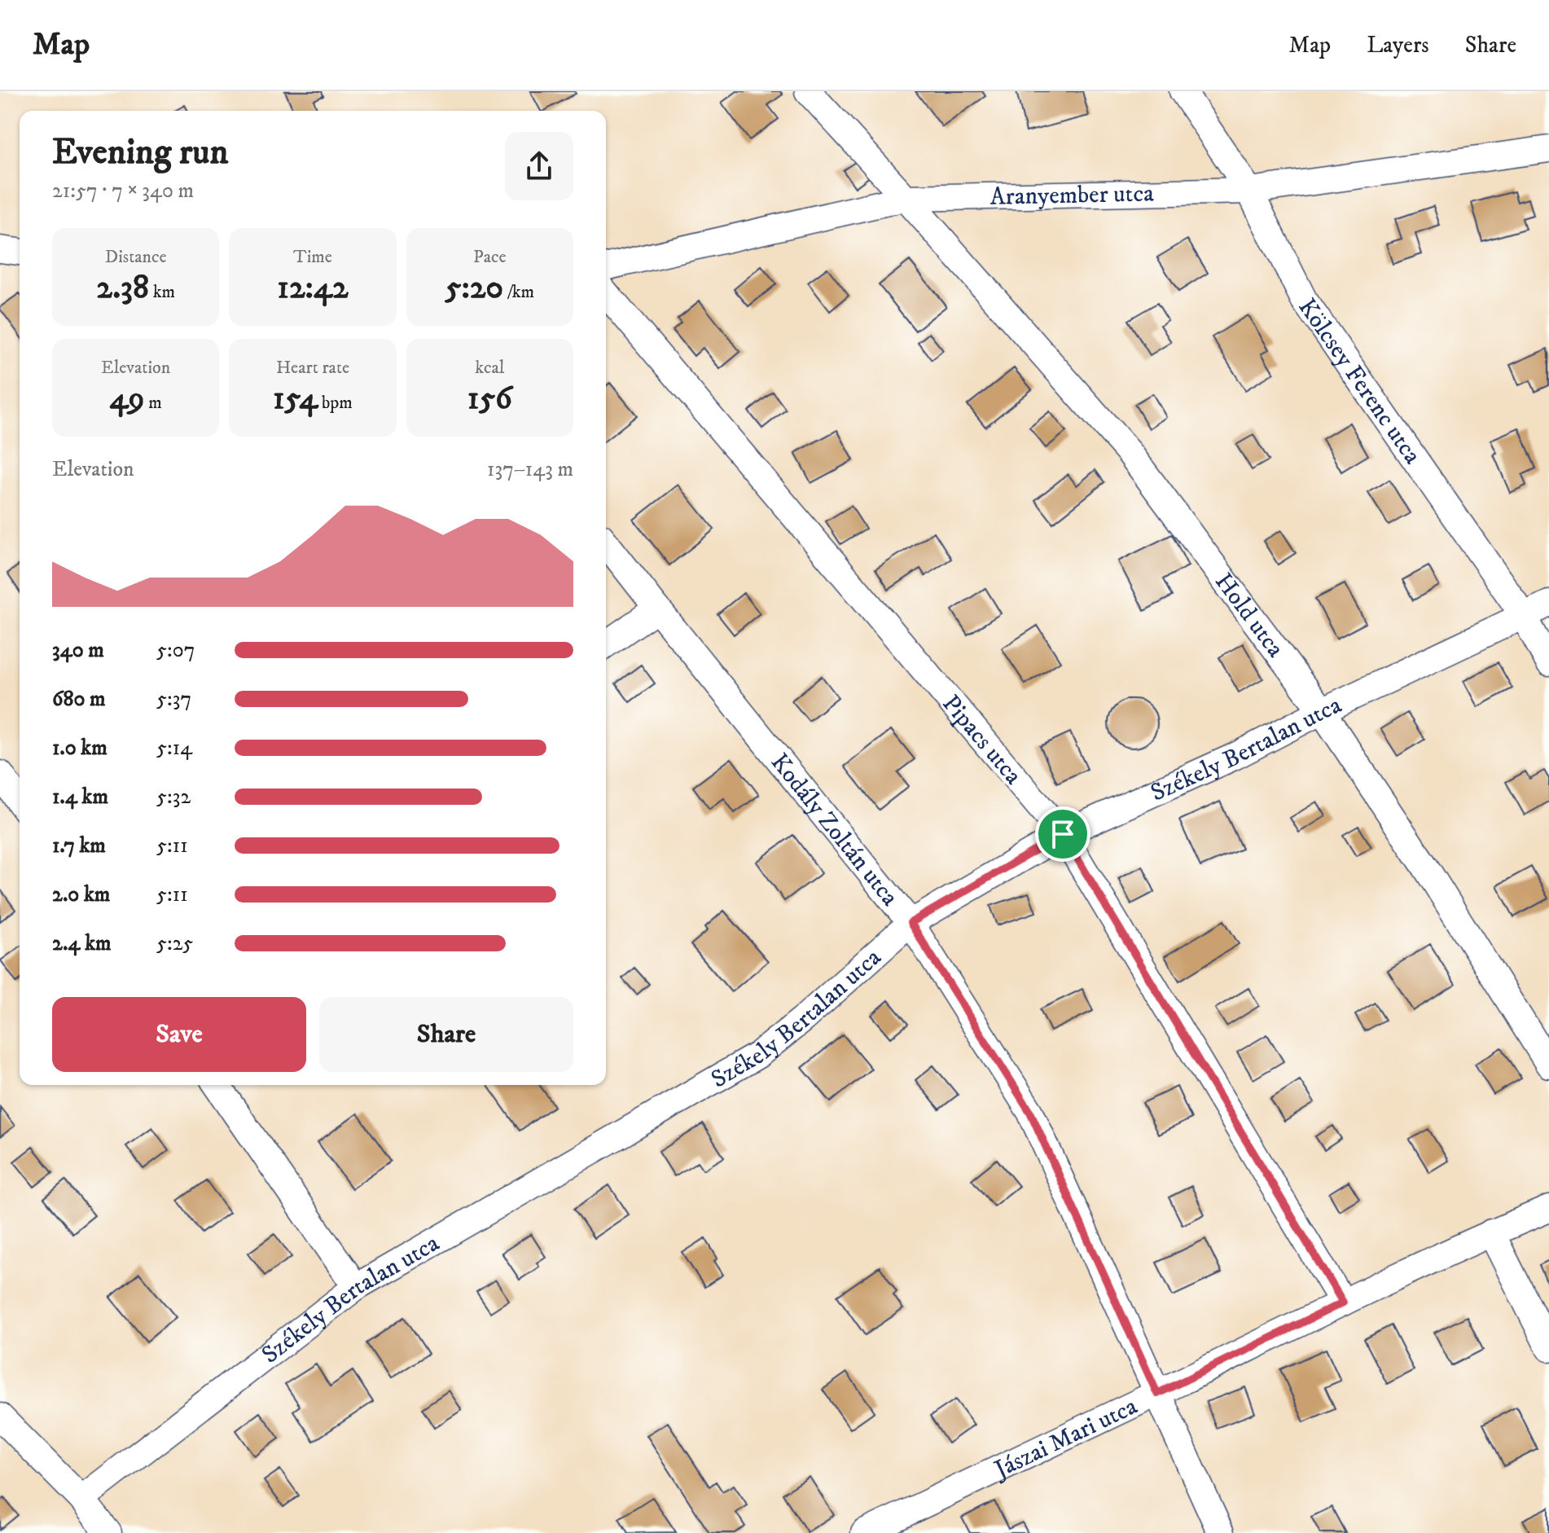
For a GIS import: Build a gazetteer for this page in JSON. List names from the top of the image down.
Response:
{
  "streets": {
    "street": [
      "Aranyember utca",
      "Kölcsey Ferenc utca",
      "Hold utca",
      "Pipacs utca",
      "Székely Bertalan utca",
      "Kodály Zoltán utca",
      "Jászai Mari utca"
    ]
  },
  "crossings": [
    ["Aranyember utca", "Kölcsey Ferenc utca"],
    ["Aranyember utca", "Hold utca"],
    ["Kölcsey Ferenc utca", "Székely Bertalan utca"],
    ["Hold utca", "Székely Bertalan utca"],
    ["Pipacs utca", "Székely Bertalan utca"],
    ["Pipacs utca", "Jászai Mari utca"],
    ["Székely Bertalan utca", "Kodály Zoltán utca"],
    ["Kodály Zoltán utca", "Jászai Mari utca"]
  ],
  "page": {
    "header": "Map",
    "nav": ["Map", "Layers", "Share"],
    "heading": ["Evening run", "21:57 · 7 × 340 m"],
    "stats": [
      ["Distance", "2.38 km"],
      ["Time", "12:42"],
      ["Pace", "5:20 /km"],
      ["Elevation", "49 m"],
      ["Heart rate", "154 bpm"],
      ["kcal", "156"]
    ],
    "chart": ["Elevation", "137–143 m"],
    "list": [
      {
        "name": "340 m",
        "note": "5:07"
      },
      {
        "name": "680 m",
        "note": "5:37"
      },
      {
        "name": "1.0 km",
        "note": "5:14"
      },
      {
        "name": "1.4 km",
        "note": "5:32"
      },
      {
        "name": "1.7 km",
        "note": "5:11"
      },
      {
        "name": "2.0 km",
        "note": "5:11"
      },
      {
        "name": "2.4 km",
        "note": "5:25"
      }
    ],
    "buttons": ["Save", "Share"]
  }
}
